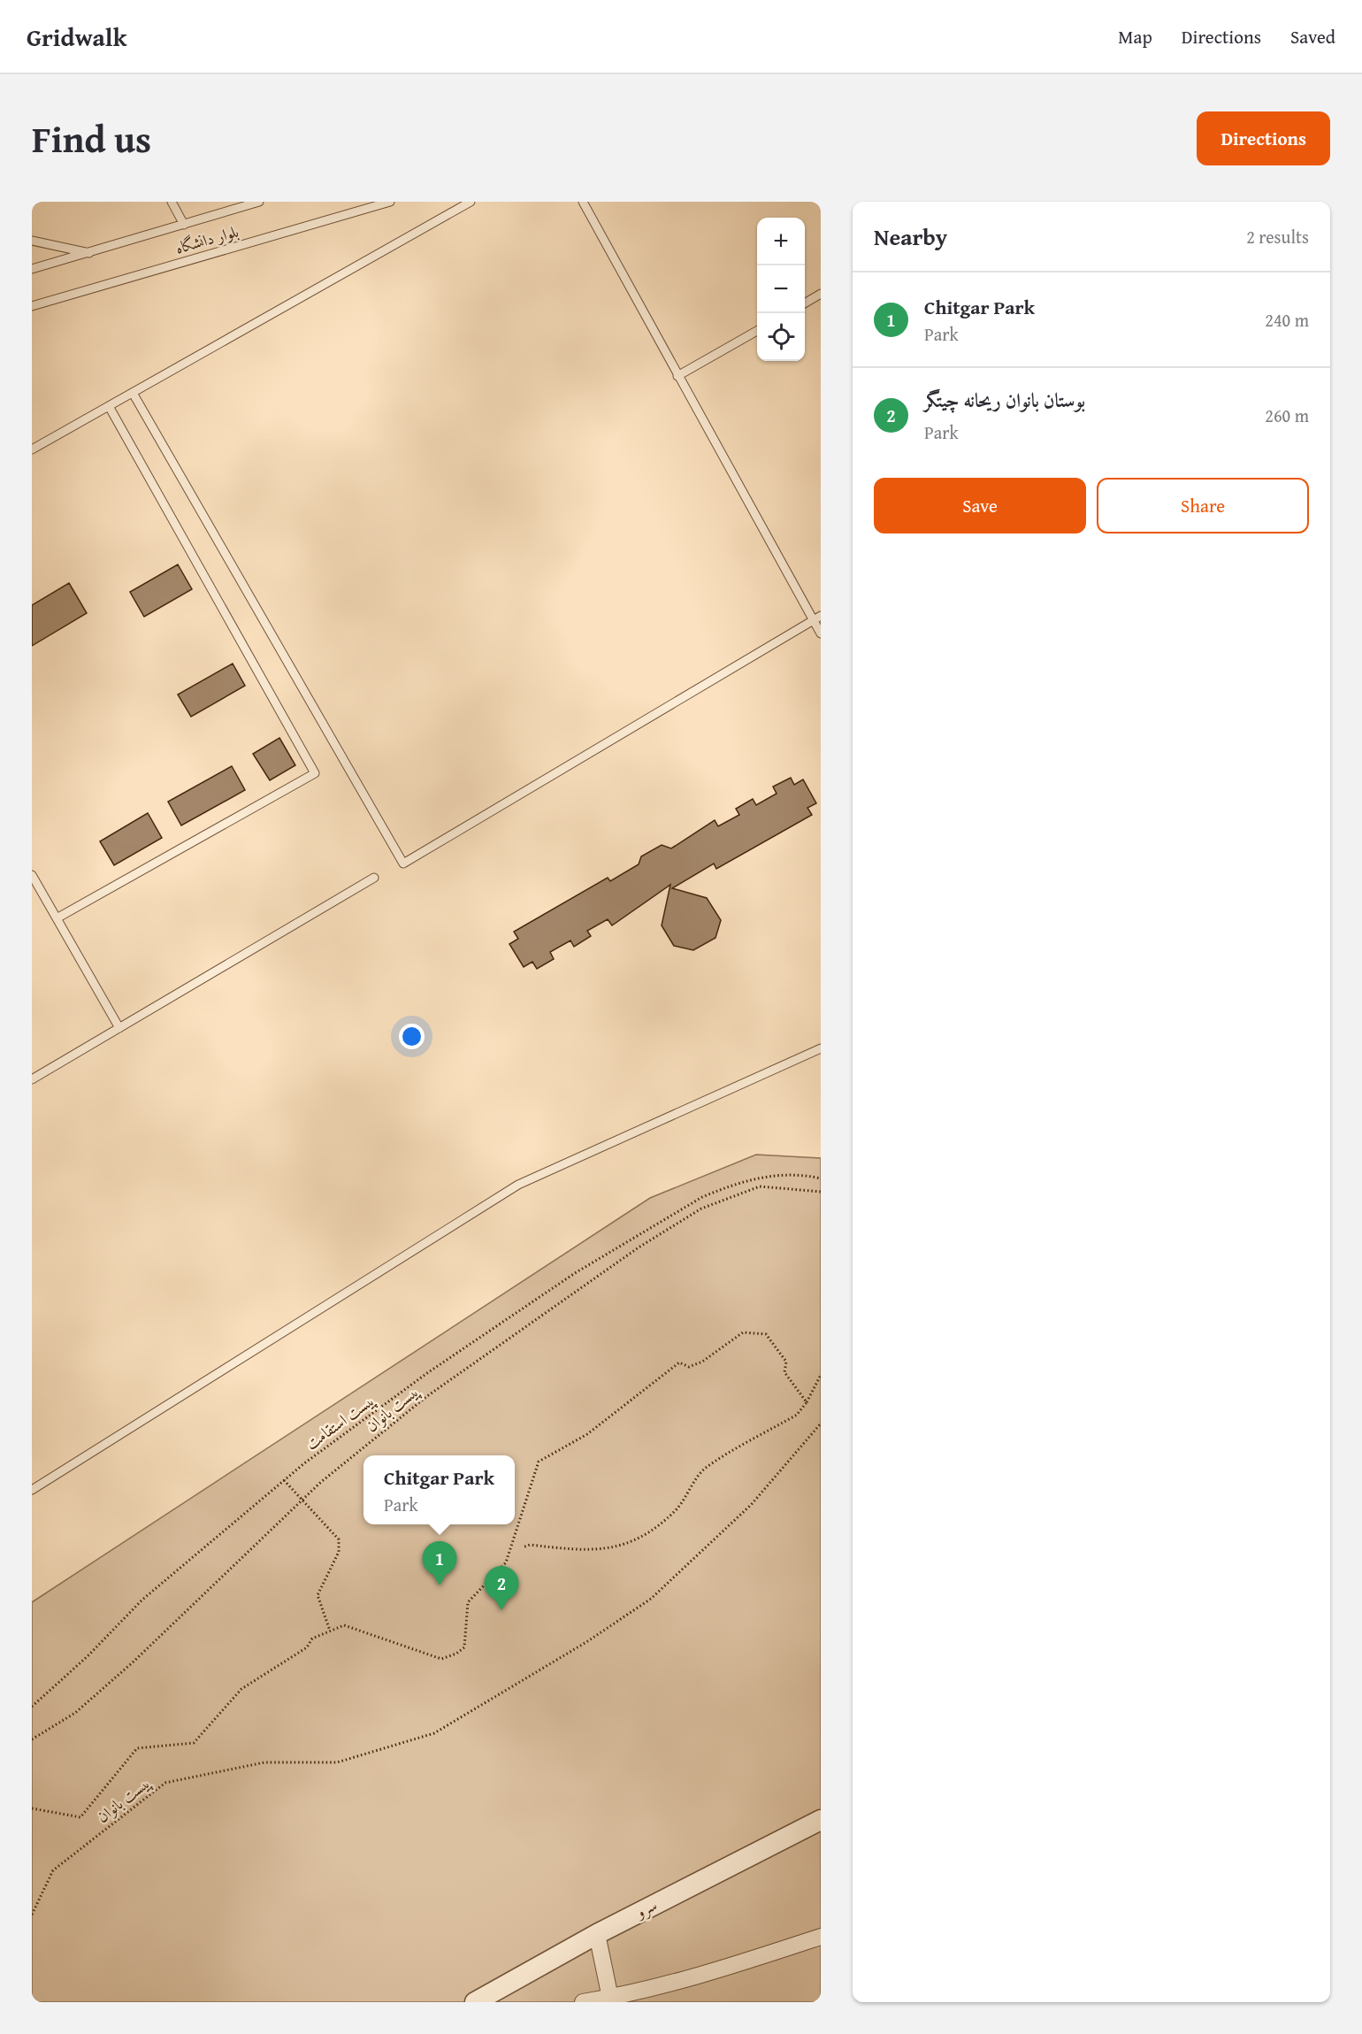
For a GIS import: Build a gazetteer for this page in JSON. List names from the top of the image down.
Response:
{
  "streets": {
    "street": ["سرو"],
    "lane": ["بلوار دانشگاه"],
    "path": ["پیست بانوان", "پیست استقامت"]
  },
  "page": {
    "header": "Gridwalk",
    "nav": ["Map", "Directions", "Saved"],
    "title": "Find us",
    "buttons": [
      "Directions",
      ["Save", "Share"]
    ],
    "heading": ["Nearby", "2 results"],
    "map_buttons": ["+", "−"],
    "list": [
      {
        "mark": "1",
        "name": "Chitgar Park",
        "note": "Park",
        "value": "240 m"
      },
      {
        "mark": "2",
        "name": "بوستان بانوان ریحانه چیتگر",
        "note": "Park",
        "value": "260 m"
      }
    ],
    "popup": ["Chitgar Park", "Park"],
    "pins": ["1", "2"]
  }
}
